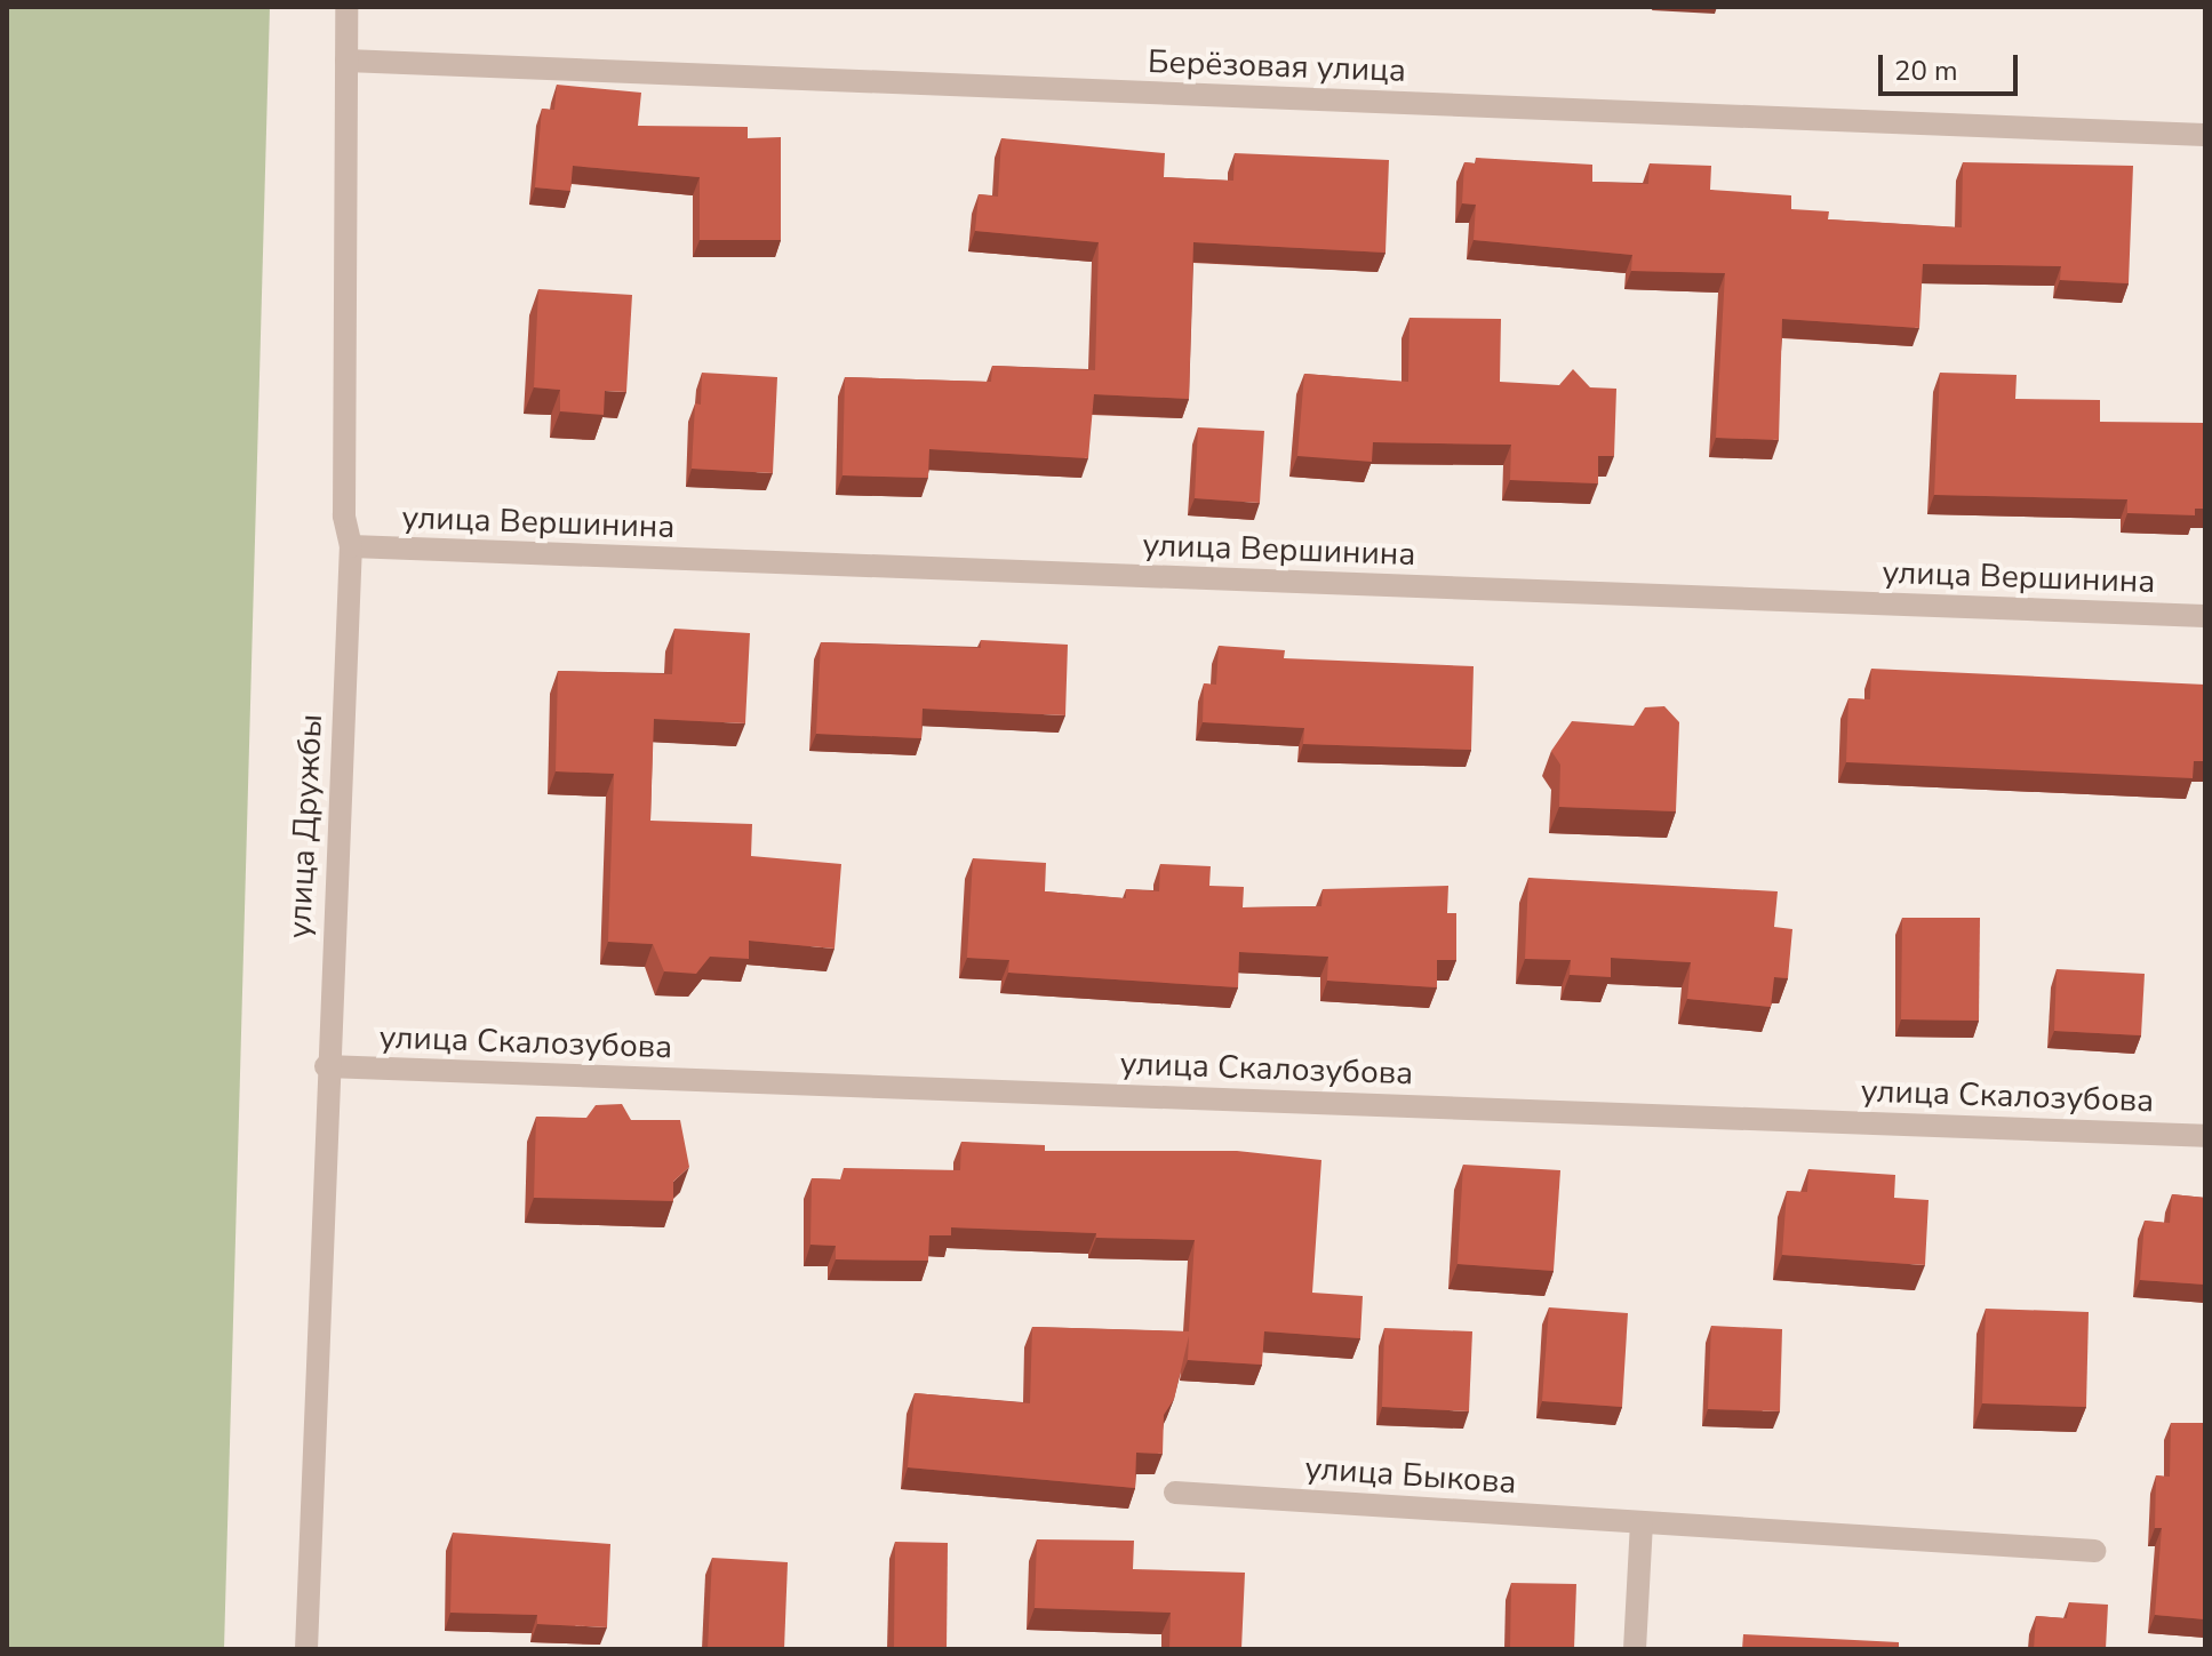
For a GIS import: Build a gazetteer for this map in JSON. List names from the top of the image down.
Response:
{
  "streets": {
    "street": [
      "Берёзовая улица",
      "улица Вершинина",
      "улица Дружбы",
      "улица Скалозубова",
      "улица Быкова"
    ]
  },
  "crossings": [
    ["Берёзовая улица", "улица Дружбы"],
    ["улица Вершинина", "улица Дружбы"],
    ["улица Дружбы", "улица Скалозубова"]
  ],
  "scale_bar": "20 m"
}
